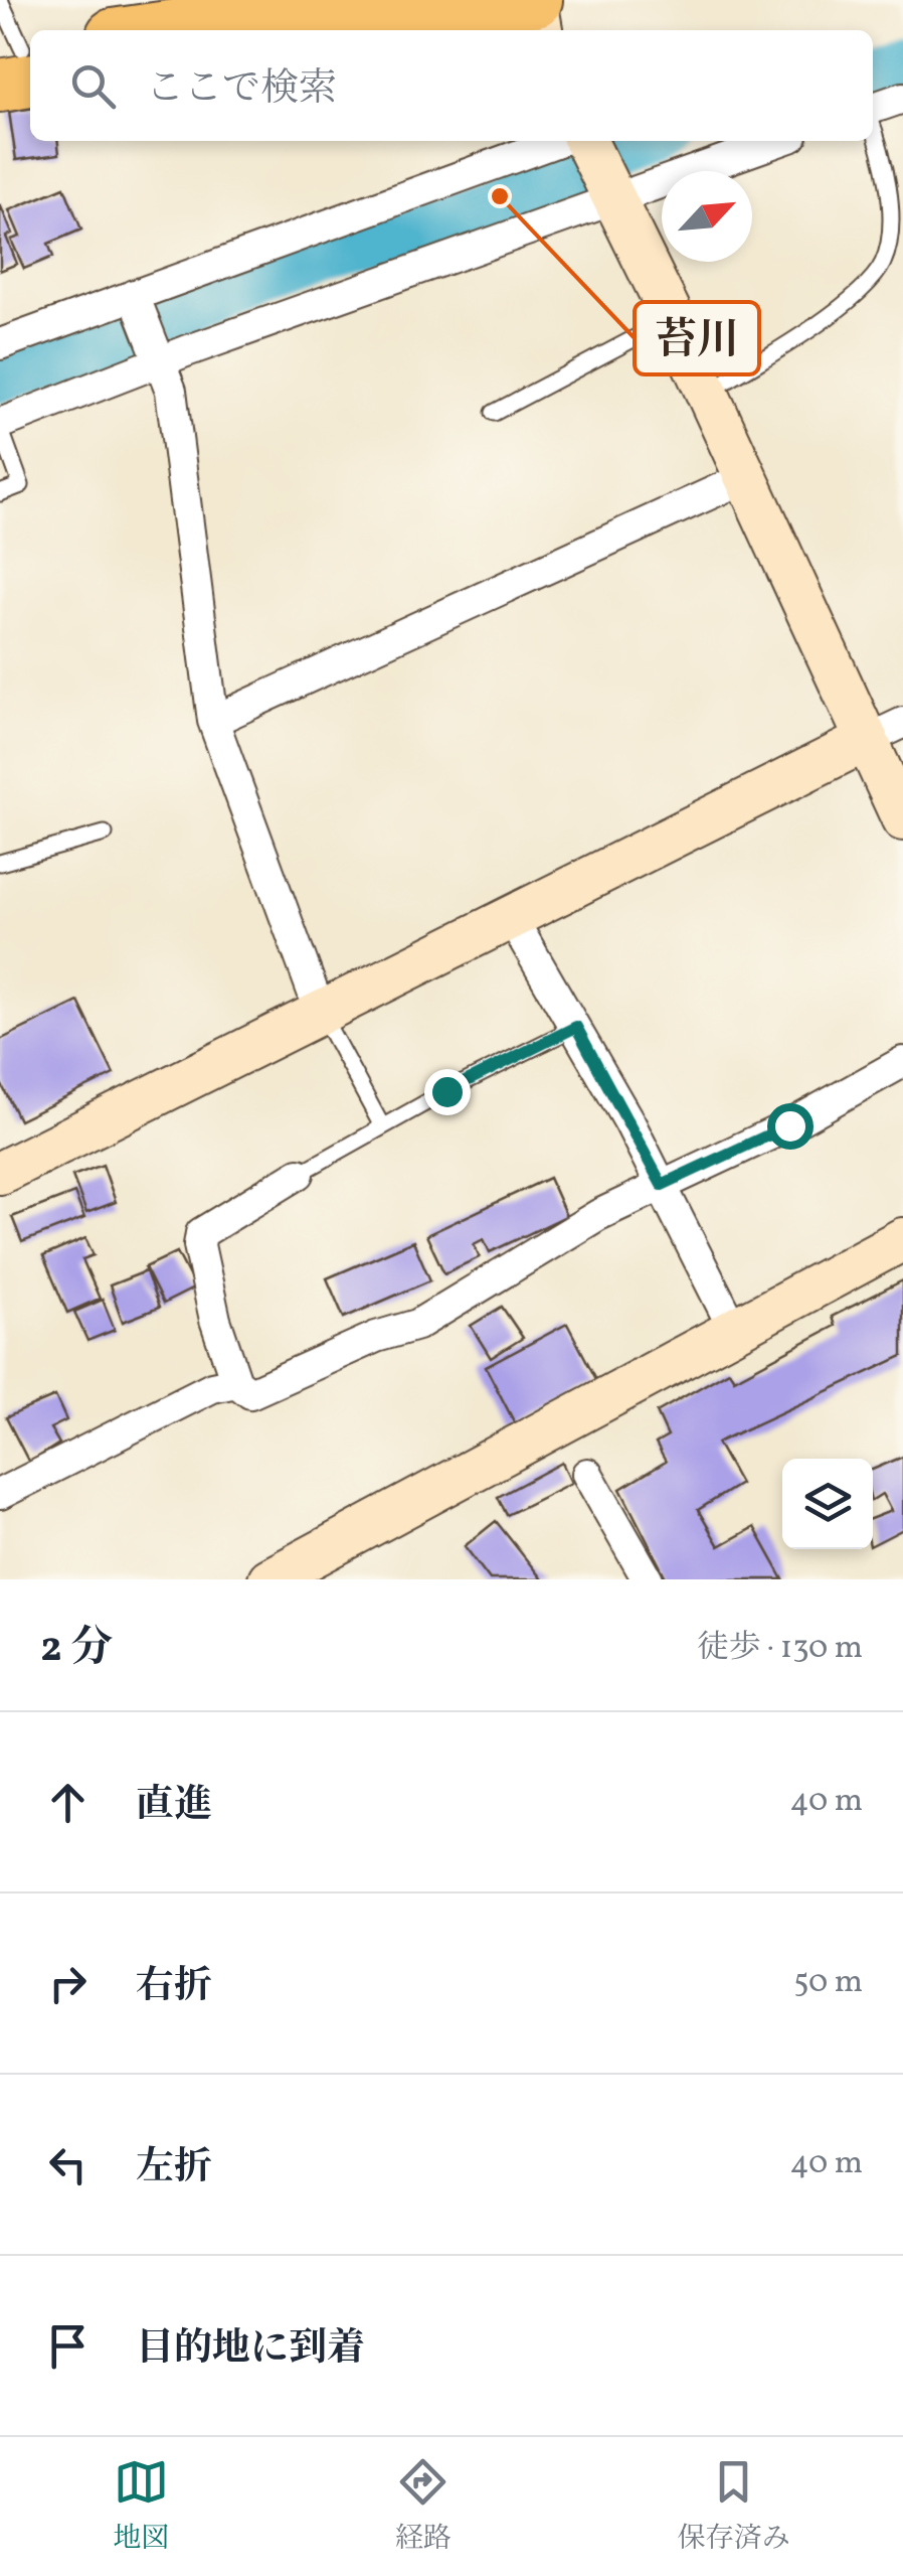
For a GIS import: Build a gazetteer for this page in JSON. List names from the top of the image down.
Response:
{
  "places": ["苔川"],
  "north": "top right",
  "page": {
    "search": "ここで検索",
    "heading": ["2 分", "徒歩 · 130 m"],
    "list": [
      ["直進", "40 m"],
      ["右折", "50 m"],
      ["左折", "40 m"],
      "目的地に到着"
    ],
    "nav": ["地図", "経路", "保存済み"]
  }
}
